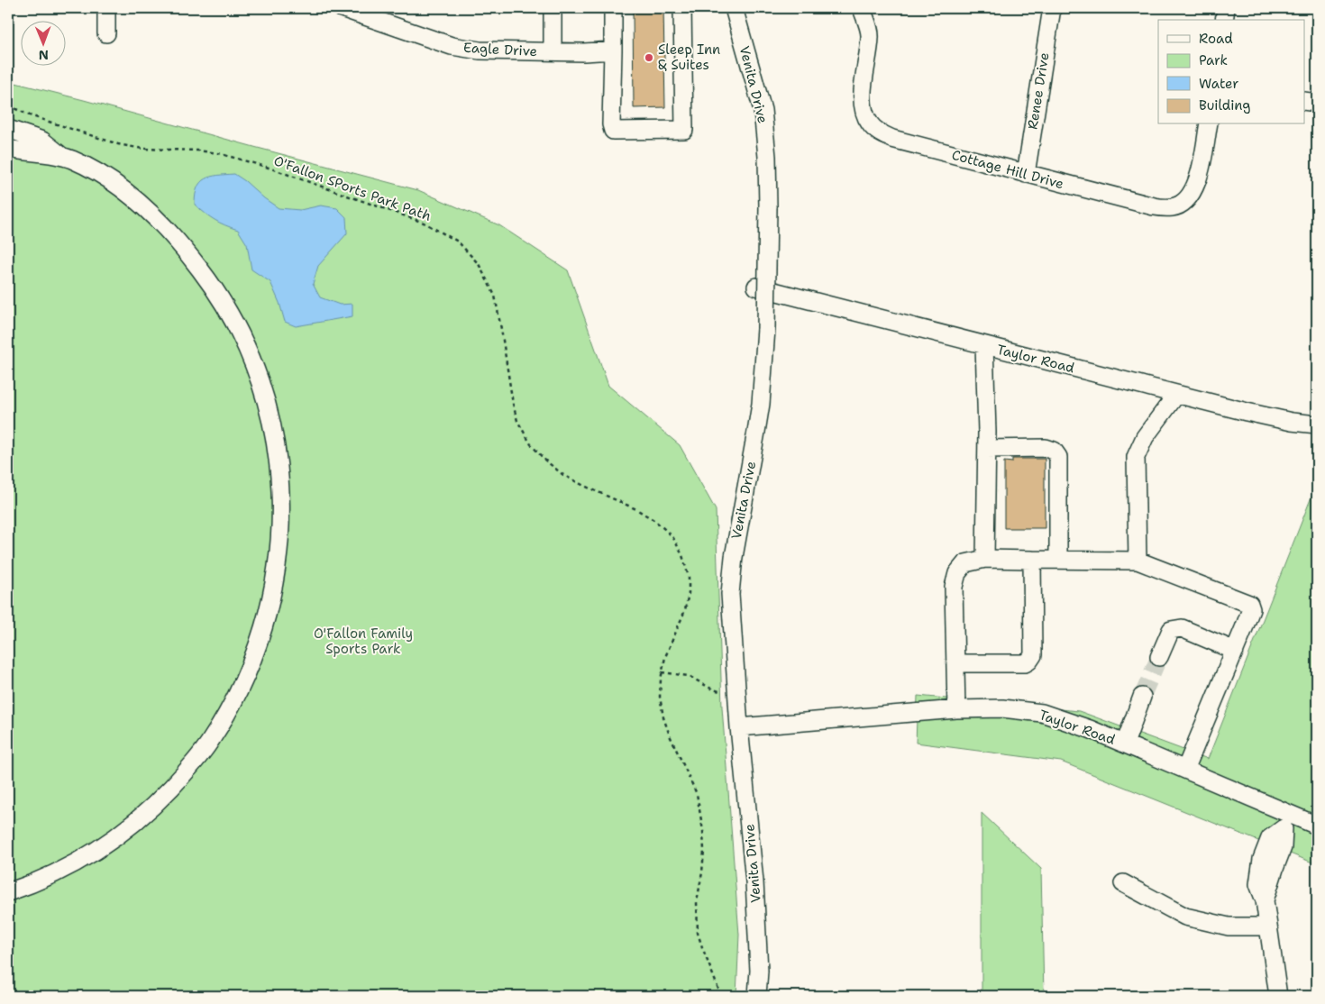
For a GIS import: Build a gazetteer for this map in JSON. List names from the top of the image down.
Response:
{
  "streets": {
    "street": [
      "Eagle Drive",
      "Venita Drive",
      "Renee Drive",
      "Cottage Hill Drive",
      "Taylor Road"
    ],
    "path": ["O'Fallon SPorts Park Path"]
  },
  "crossings": [
    ["Venita Drive", "Taylor Road"],
    ["Renee Drive", "Cottage Hill Drive"]
  ],
  "parks": ["O'Fallon Family Sports Park"],
  "places": ["Sleep Inn & Suites"],
  "legend": [
    "Road",
    "Park",
    "Water",
    "Building"
  ],
  "north": "bottom"
}
